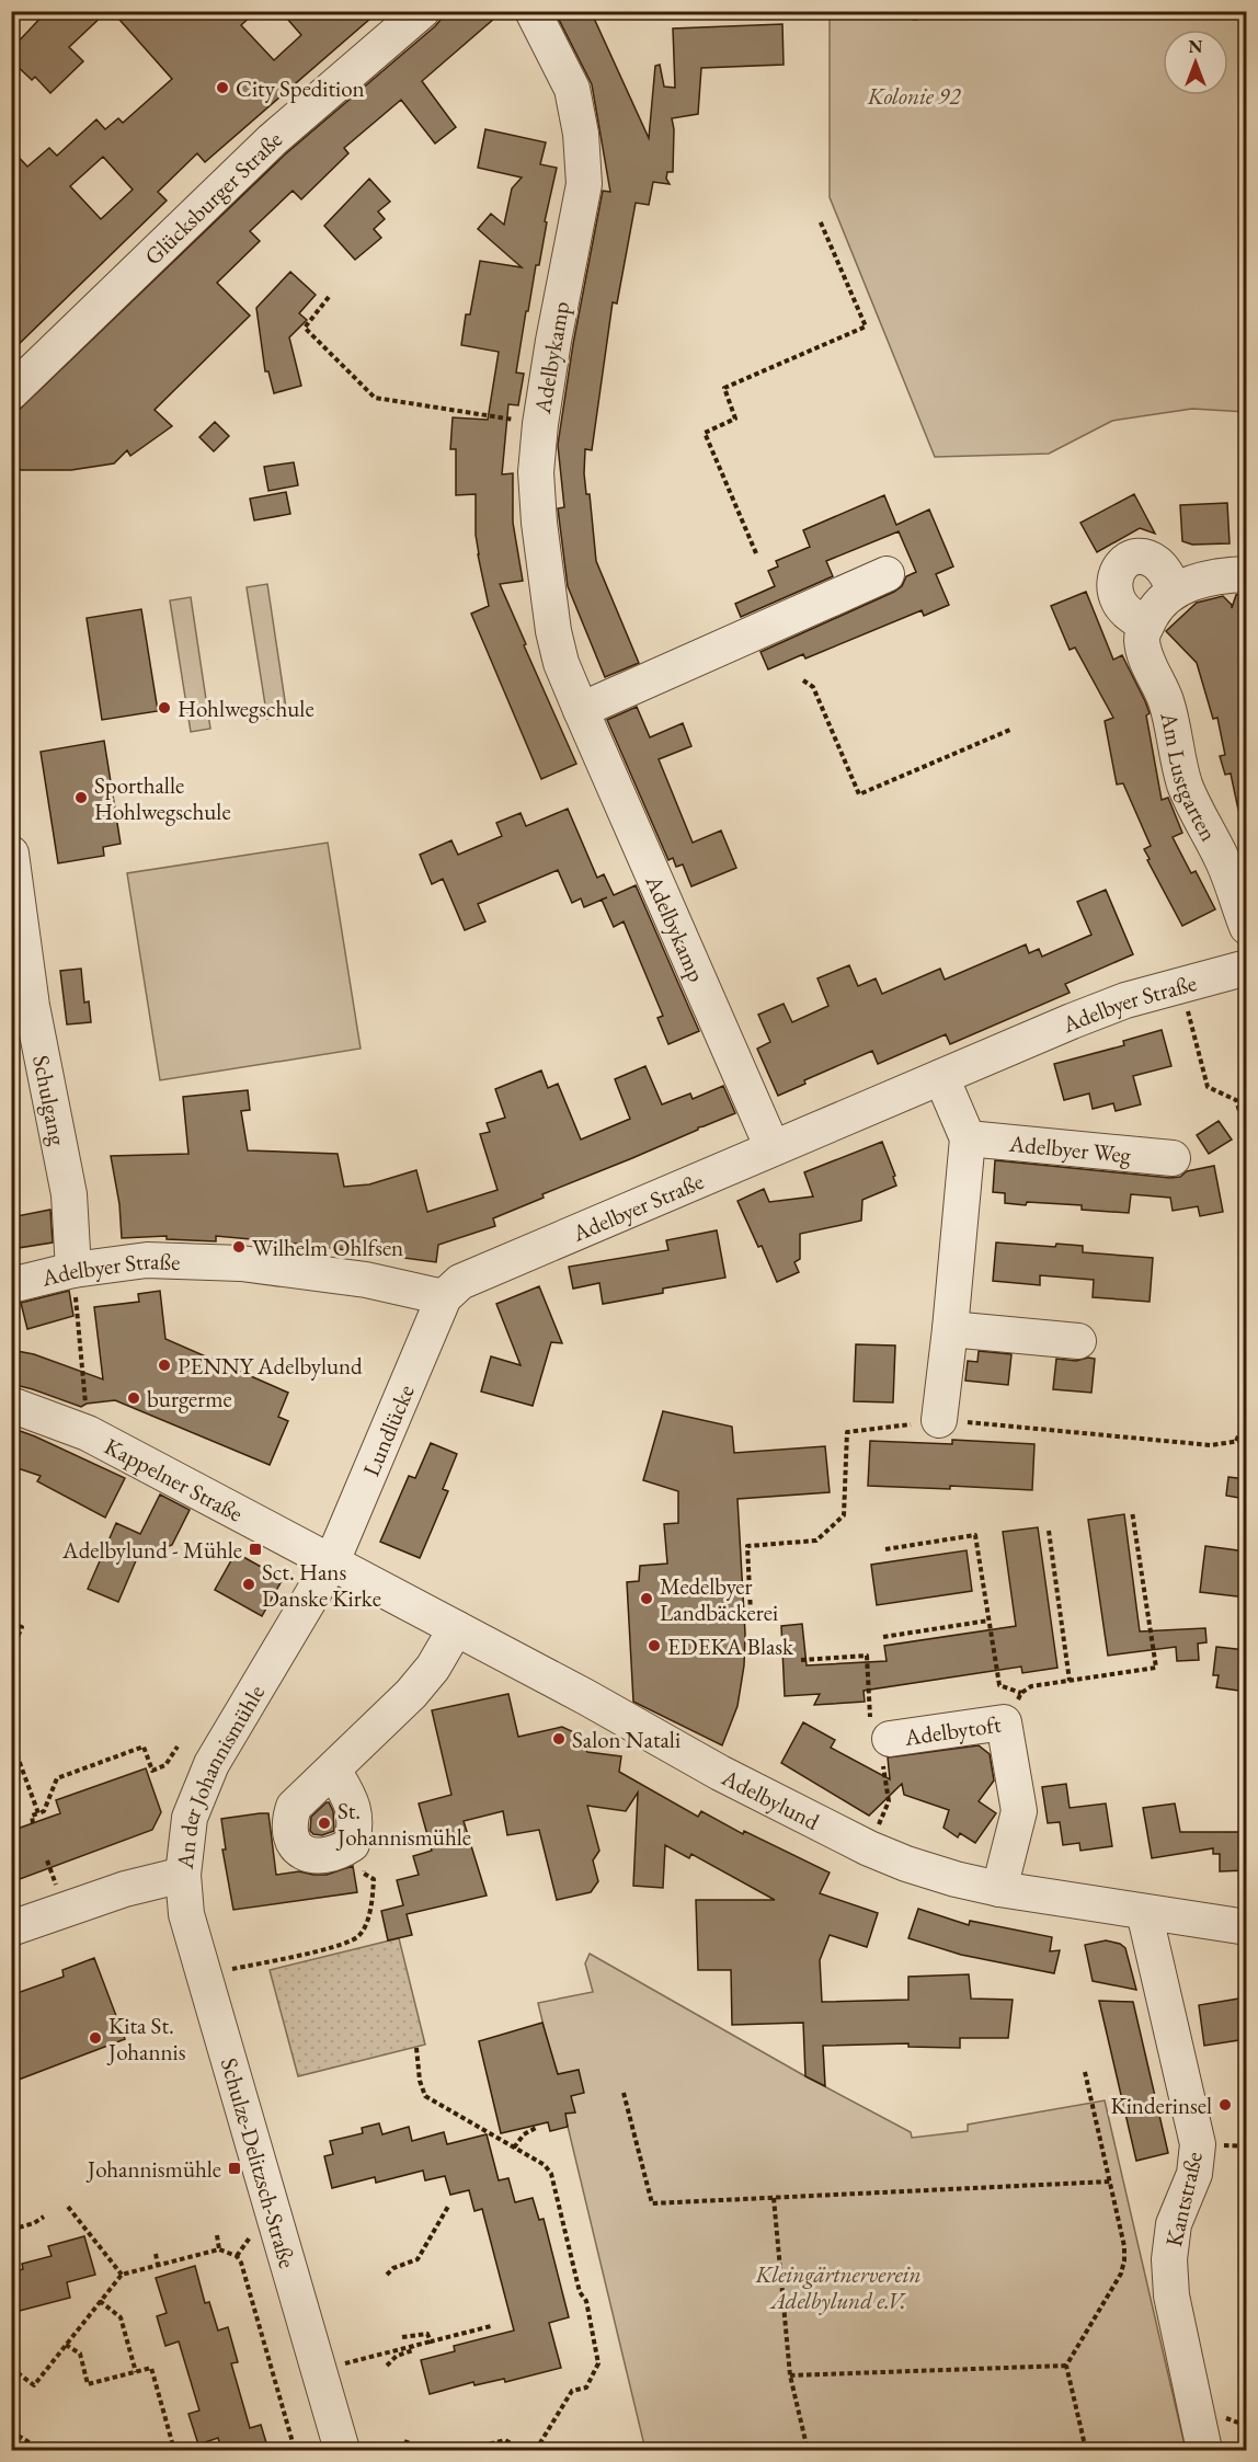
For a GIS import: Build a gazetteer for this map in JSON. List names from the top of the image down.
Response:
{
  "streets": {
    "street": [
      "Glücksburger Straße",
      "Adelbykamp",
      "Am Lustgarten",
      "Adelbyer Straße",
      "Schulgang",
      "Adelbyer Weg",
      "Lundlücke",
      "Kappelner Straße",
      "Adelbytoft",
      "An der Johannismühle",
      "Adelbylund",
      "Schulze-Delitzsch-Straße",
      "Kantstraße"
    ]
  },
  "crossings": [
    ["Adelbykamp", "Adelbyer Straße"],
    ["Adelbyer Straße", "Schulgang"],
    ["Adelbyer Straße", "Lundlücke"],
    ["Lundlücke", "Kappelner Straße"],
    ["Lundlücke", "An der Johannismühle"],
    ["Lundlücke", "Adelbylund"],
    ["Kappelner Straße", "An der Johannismühle"],
    ["Kappelner Straße", "Adelbylund"],
    ["Adelbytoft", "Adelbylund"],
    ["An der Johannismühle", "Adelbylund"],
    ["An der Johannismühle", "Schulze-Delitzsch-Straße"],
    ["Adelbylund", "Kantstraße"]
  ],
  "parks": ["Kolonie 92", "Kleingärtnerverein Adelbylund e.V."],
  "places": {
    "other": [
      "City Spedition",
      "Hohlwegschule",
      "Sporthalle Hohlwegschule",
      "Wilhelm Ohlfsen",
      "PENNY Adelbylund",
      "burgerme",
      "Sct. Hans Danske Kirke",
      "Medelbyer Landbäckerei",
      "EDEKA Blask",
      "Salon Natali",
      "St. Johannismühle",
      "Kita St. Johannis",
      "Kinderinsel"
    ],
    "transit": ["Adelbylund - Mühle", "Johannismühle"]
  },
  "north": "top"
}
